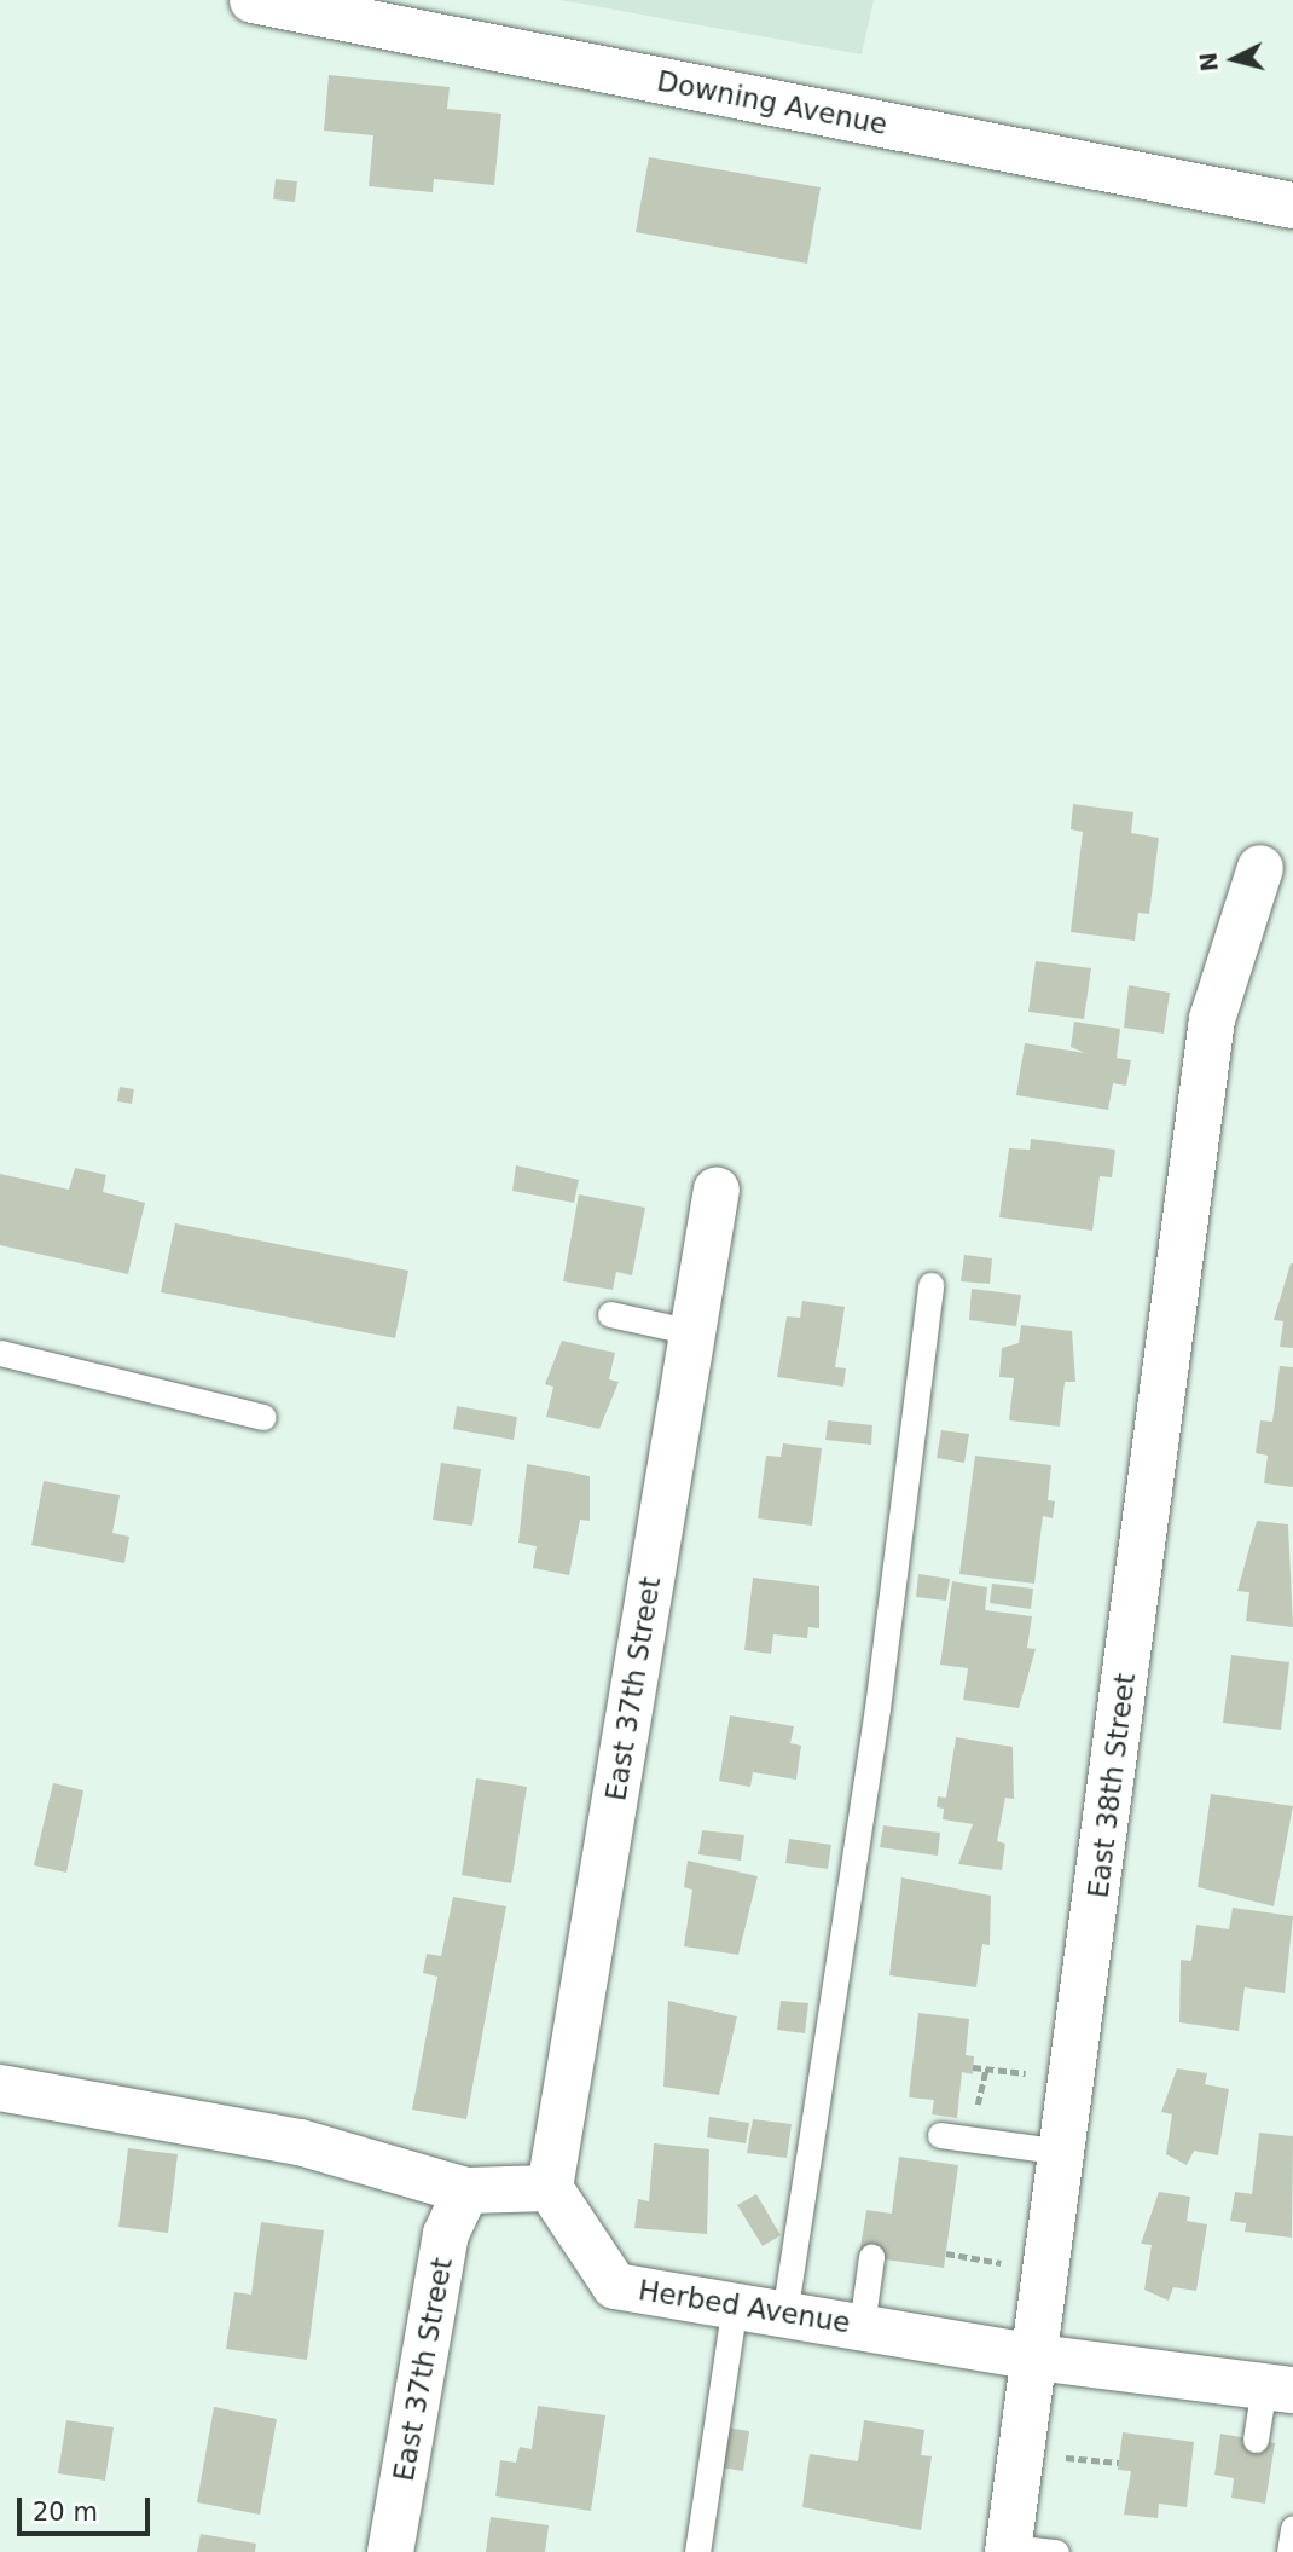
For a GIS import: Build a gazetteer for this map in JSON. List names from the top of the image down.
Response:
{
  "streets": {
    "street": [
      "Downing Avenue",
      "East 37th Street",
      "East 38th Street",
      "Herbed Avenue"
    ]
  },
  "crossings": [
    ["East 37th Street", "Herbed Avenue"],
    ["East 38th Street", "Herbed Avenue"]
  ],
  "scale_bar": "20 m",
  "north": "left"
}
